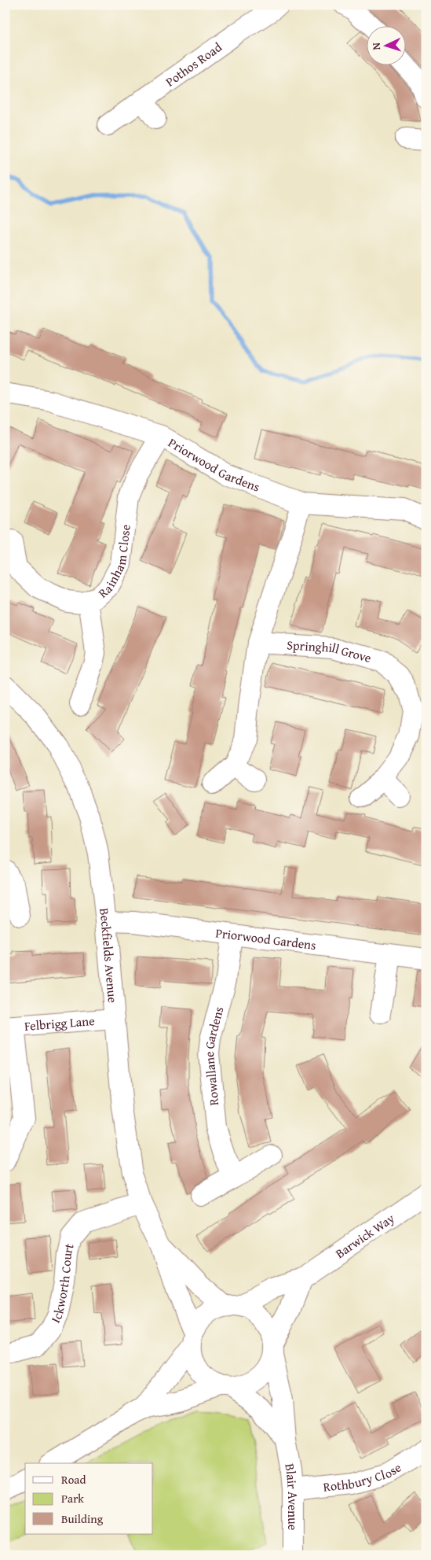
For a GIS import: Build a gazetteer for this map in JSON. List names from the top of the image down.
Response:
{
  "streets": {
    "street": [
      "Pothos Road",
      "Priorwood Gardens",
      "Rainham Close",
      "Springhill Grove",
      "Beckfields Avenue",
      "Felbrigg Lane",
      "Rowallane Gardens",
      "Barwick Way",
      "Ickworth Court",
      "Rothbury Close",
      "Blair Avenue"
    ]
  },
  "crossings": [
    ["Priorwood Gardens", "Rainham Close"],
    ["Priorwood Gardens", "Beckfields Avenue"],
    ["Priorwood Gardens", "Rowallane Gardens"],
    ["Beckfields Avenue", "Felbrigg Lane"],
    ["Beckfields Avenue", "Barwick Way"],
    ["Beckfields Avenue", "Ickworth Court"],
    ["Beckfields Avenue", "Blair Avenue"],
    ["Barwick Way", "Blair Avenue"],
    ["Rothbury Close", "Blair Avenue"]
  ],
  "legend": ["Road", "Park", "Building"],
  "north": "left"
}
